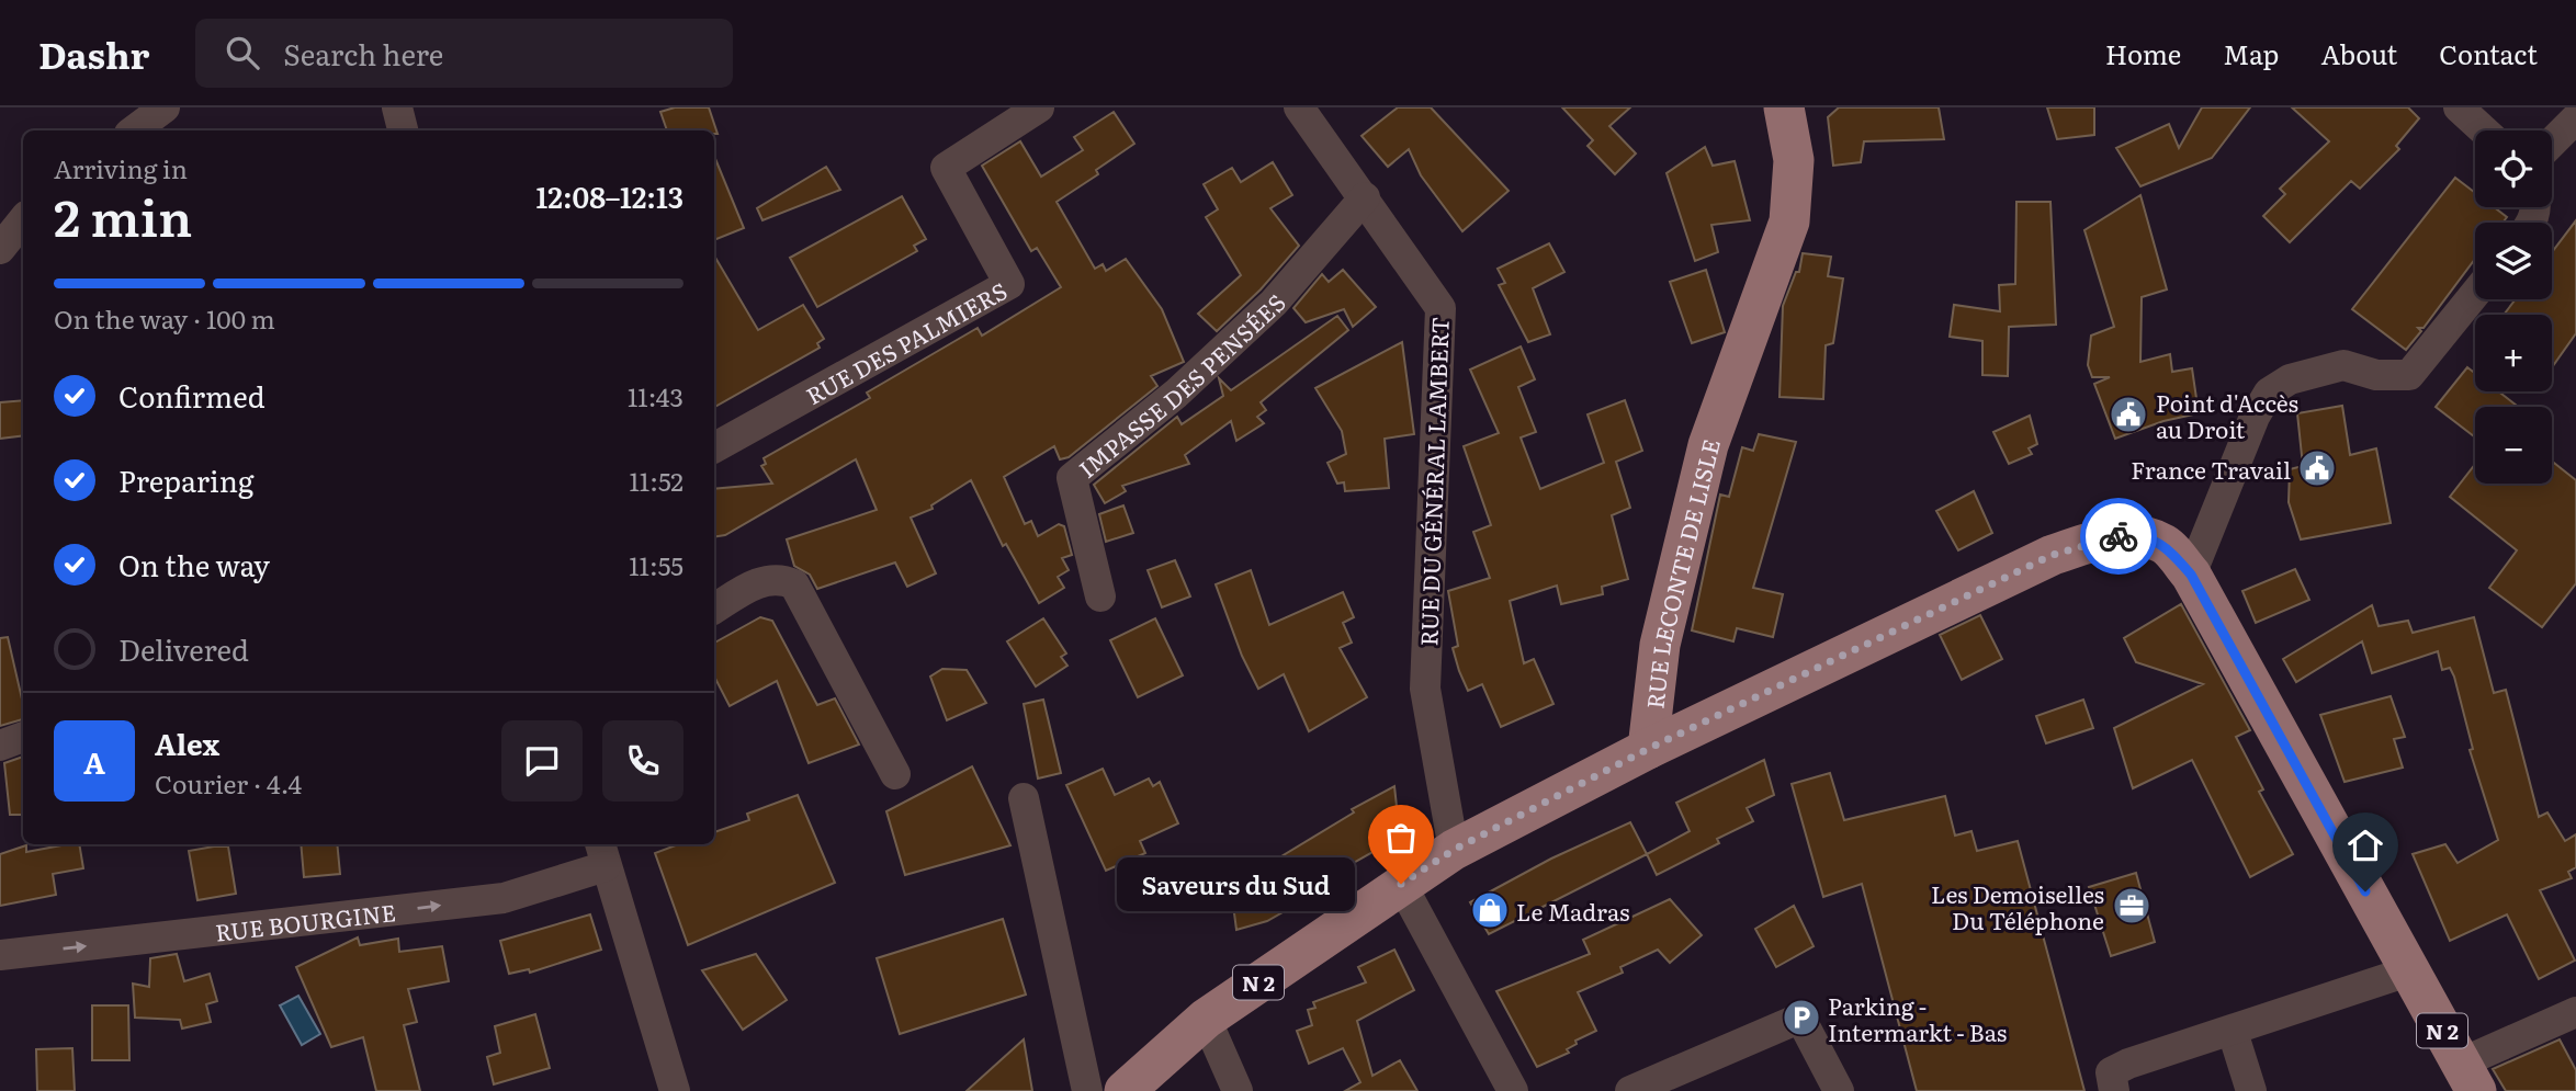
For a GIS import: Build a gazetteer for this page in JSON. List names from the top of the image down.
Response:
{
  "streets": {
    "main road": ["RUE LECONTE DE LISLE", "N 2"],
    "street": [
      "RUE DES PALMIERS",
      "IMPASSE DES PENSÉES",
      "RUE DU GÉNÉRAL LAMBERT",
      "RUE BOURGINE"
    ]
  },
  "crossings": [
    ["IMPASSE DES PENSÉES", "RUE DU GÉNÉRAL LAMBERT"],
    ["RUE DU GÉNÉRAL LAMBERT", "N 2"],
    ["RUE LECONTE DE LISLE", "N 2"]
  ],
  "one_way": ["RUE BOURGINE"],
  "places": {
    "public building": ["Point d'Accès au Droit", "France Travail"],
    "other": ["Saveurs du Sud"],
    "office": ["Les Demoiselles Du Téléphone"],
    "shop": ["Le Madras"],
    "parking": ["Parking - Intermarkt - Bas"]
  },
  "page": {
    "header": "Dashr",
    "search": "Search here",
    "nav": [
      "Home",
      "Map",
      "About",
      "Contact"
    ],
    "map_buttons": ["+", "−"],
    "heading": ["2 min", "Arriving in", "12:08–12:13"],
    "panel": ["Alex", "Courier · 4.4"],
    "bar": "On the way · 100 m",
    "list": [
      ["Confirmed", "11:43"],
      ["Preparing", "11:52"],
      ["On the way", "11:55"],
      "Delivered"
    ],
    "round": "A",
    "bubble": "Saveurs du Sud"
  }
}
